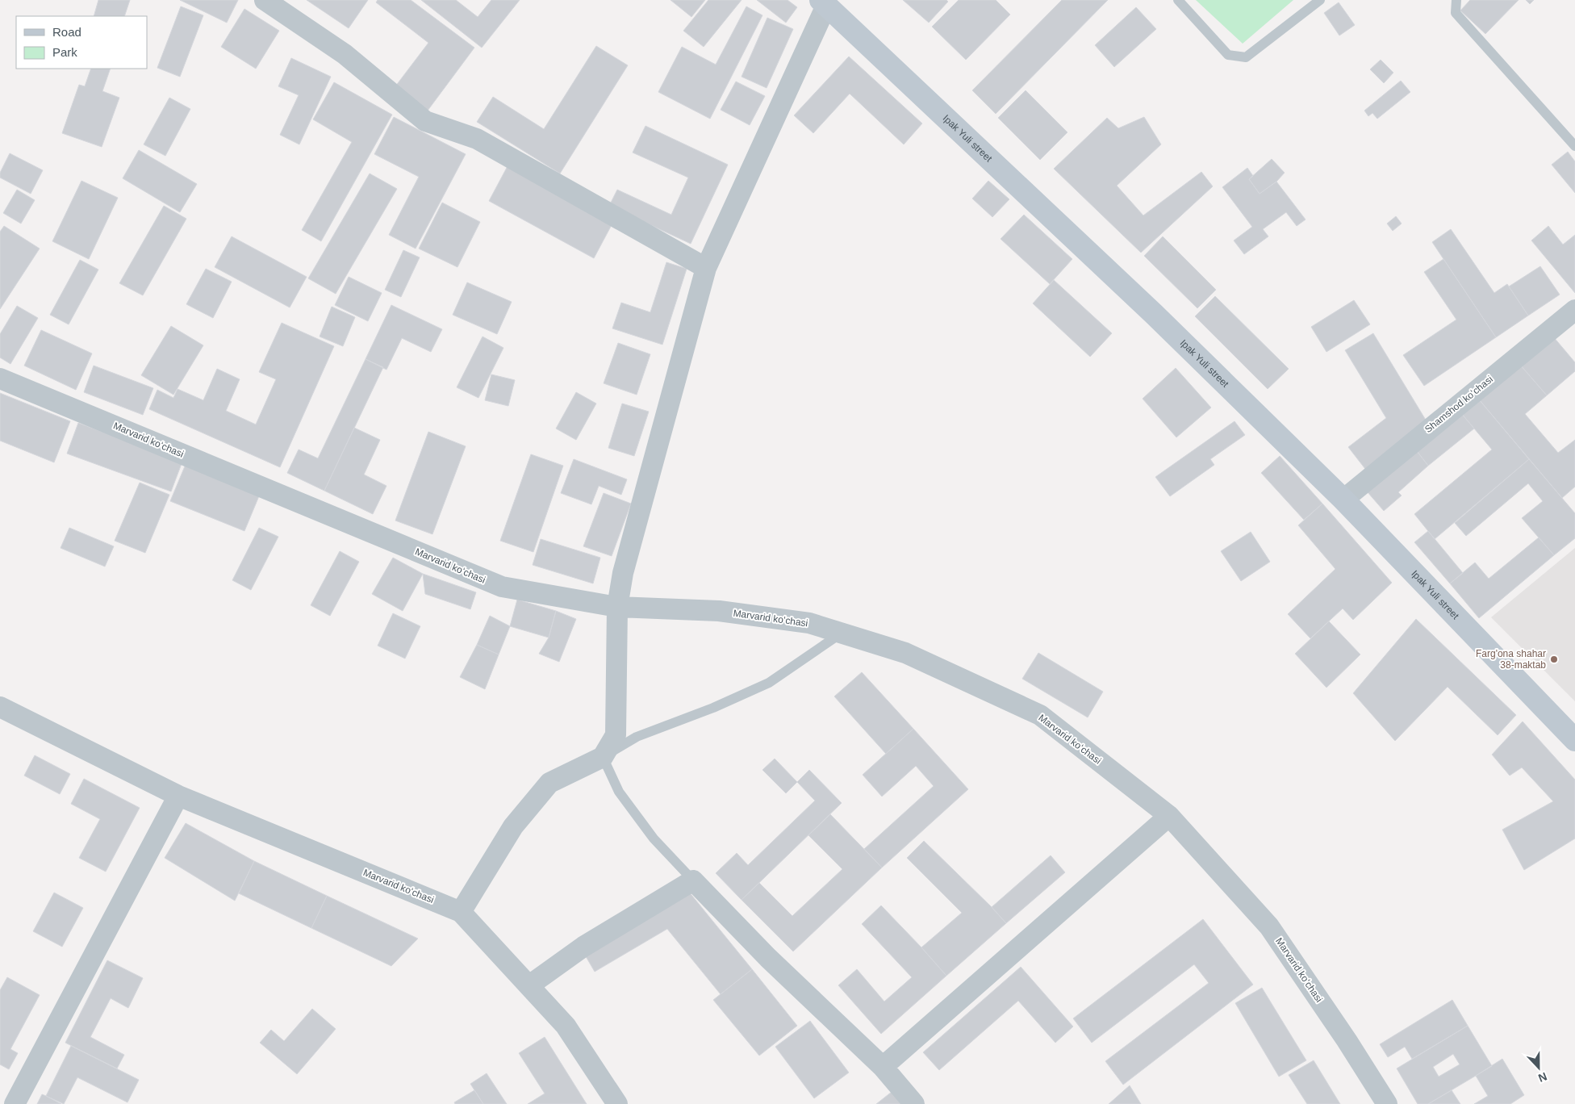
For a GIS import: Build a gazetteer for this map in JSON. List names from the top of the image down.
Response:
{
  "streets": {
    "main road": ["Ipak Yuli street"],
    "street": ["Shamshod koʻchasi", "Marvarid koʻchasi"]
  },
  "crossings": [
    ["Ipak Yuli street", "Shamshod koʻchasi"]
  ],
  "places": ["Farg'ona shahar 38-maktab"],
  "legend": ["Road", "Park"],
  "north": "bottom"
}
